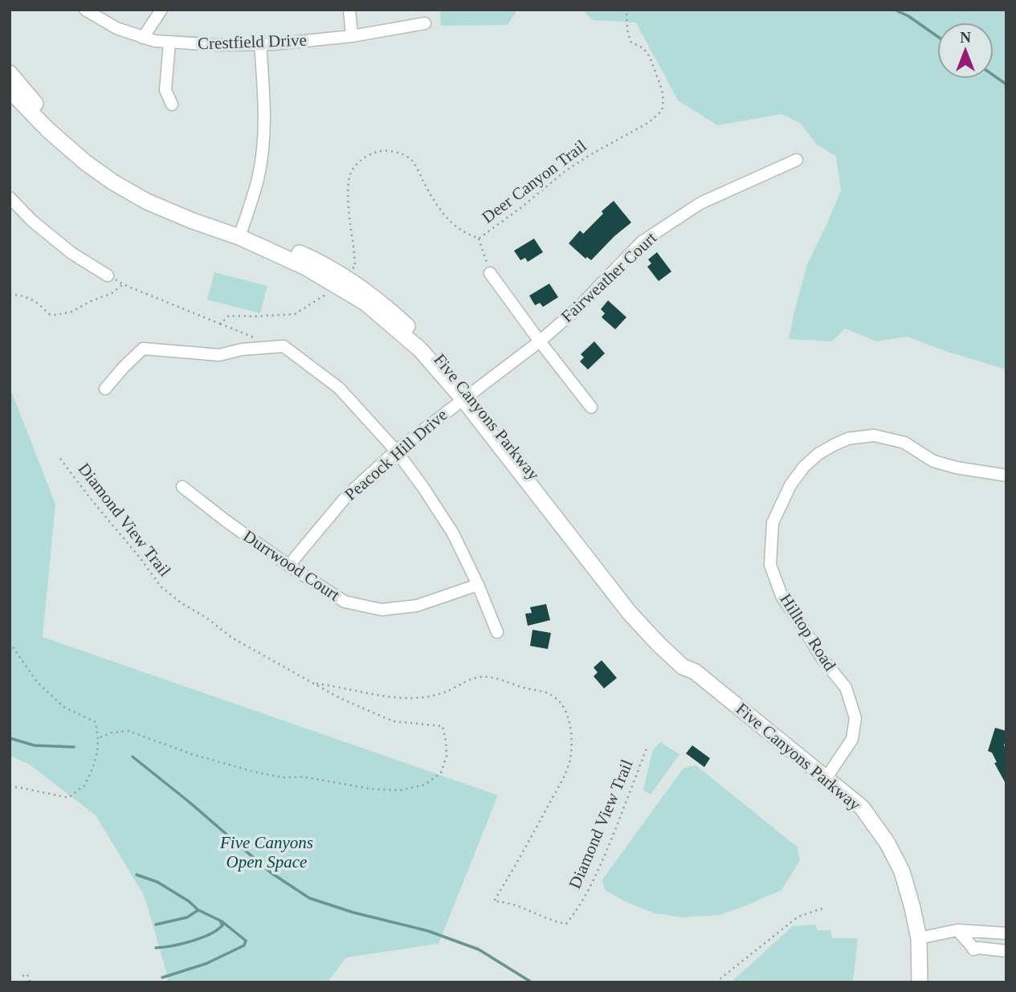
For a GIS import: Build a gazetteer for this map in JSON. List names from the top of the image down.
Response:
{
  "streets": {
    "main road": ["Five Canyons Parkway"],
    "street": [
      "Crestfield Drive",
      "Fairweather Court",
      "Peacock Hill Drive",
      "Durrwood Court",
      "Hilltop Road"
    ],
    "path": ["Deer Canyon Trail", "Diamond View Trail"]
  },
  "crossings": [
    ["Deer Canyon Trail", "Five Canyons Parkway"],
    ["Fairweather Court", "Five Canyons Parkway"],
    ["Fairweather Court", "Peacock Hill Drive"],
    ["Five Canyons Parkway", "Peacock Hill Drive"],
    ["Five Canyons Parkway", "Hilltop Road"],
    ["Peacock Hill Drive", "Durrwood Court"]
  ],
  "parks": ["Five Canyons Open Space"],
  "north": "top"
}
